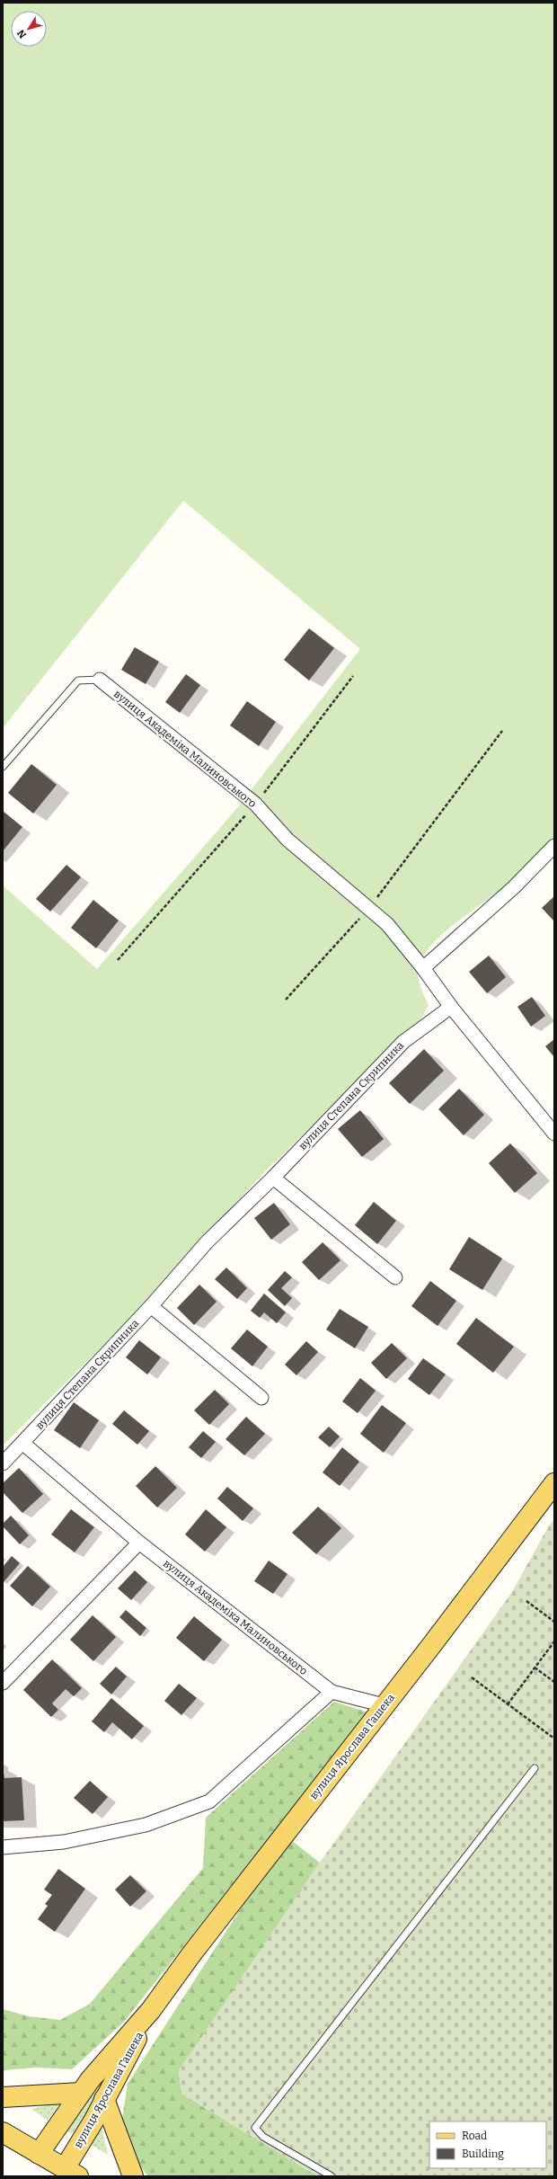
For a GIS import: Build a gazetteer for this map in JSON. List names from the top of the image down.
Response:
{
  "streets": {
    "main road": ["вулиця Ярослава Гашека"],
    "street": ["вулиця Академіка Малиновського", "вулиця Степана Скрипника"]
  },
  "crossings": [
    ["вулиця Академіка Малиновського", "вулиця Степана Скрипника"],
    ["вулиця Академіка Малиновського", "вулиця Ярослава Гашека"]
  ],
  "legend": ["Road", "Building"],
  "north": "bottom left"
}
